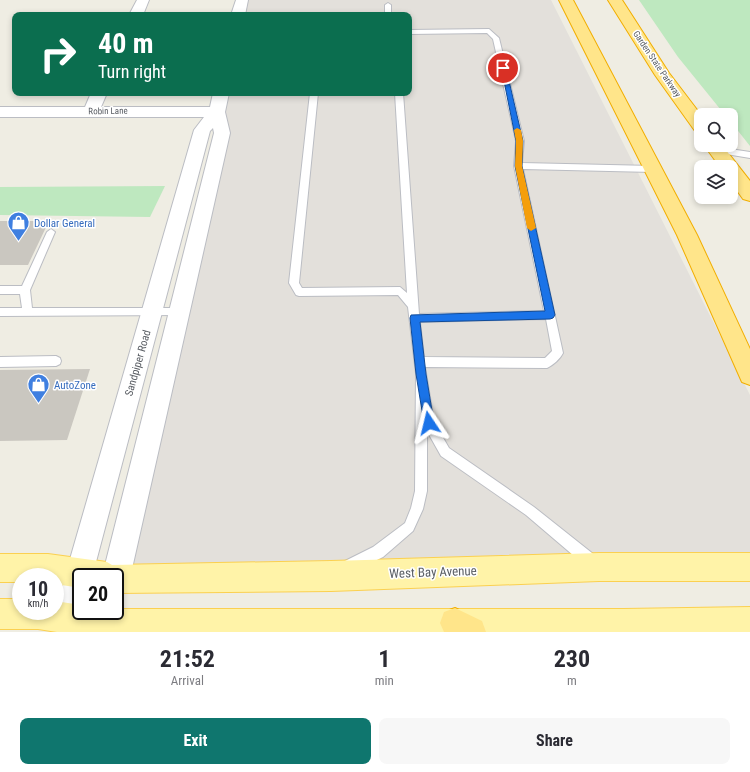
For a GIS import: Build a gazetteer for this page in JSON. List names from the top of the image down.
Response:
{
  "streets": {
    "highway": ["Garden State Parkway"],
    "main road": ["West Bay Avenue"],
    "street": ["Robin Lane", "Sandpiper Road"]
  },
  "crossings": [
    ["Robin Lane", "Sandpiper Road"]
  ],
  "places": {
    "shop": ["Dollar General", "AutoZone"]
  },
  "page": {
    "turn": ["40 m", "Turn right"],
    "speed": "10 km/h",
    "limit": "20",
    "eta": [
      "21:52",
      "Arrival",
      "1",
      "min",
      "230",
      "m"
    ],
    "buttons": ["Exit", "Share"]
  }
}
